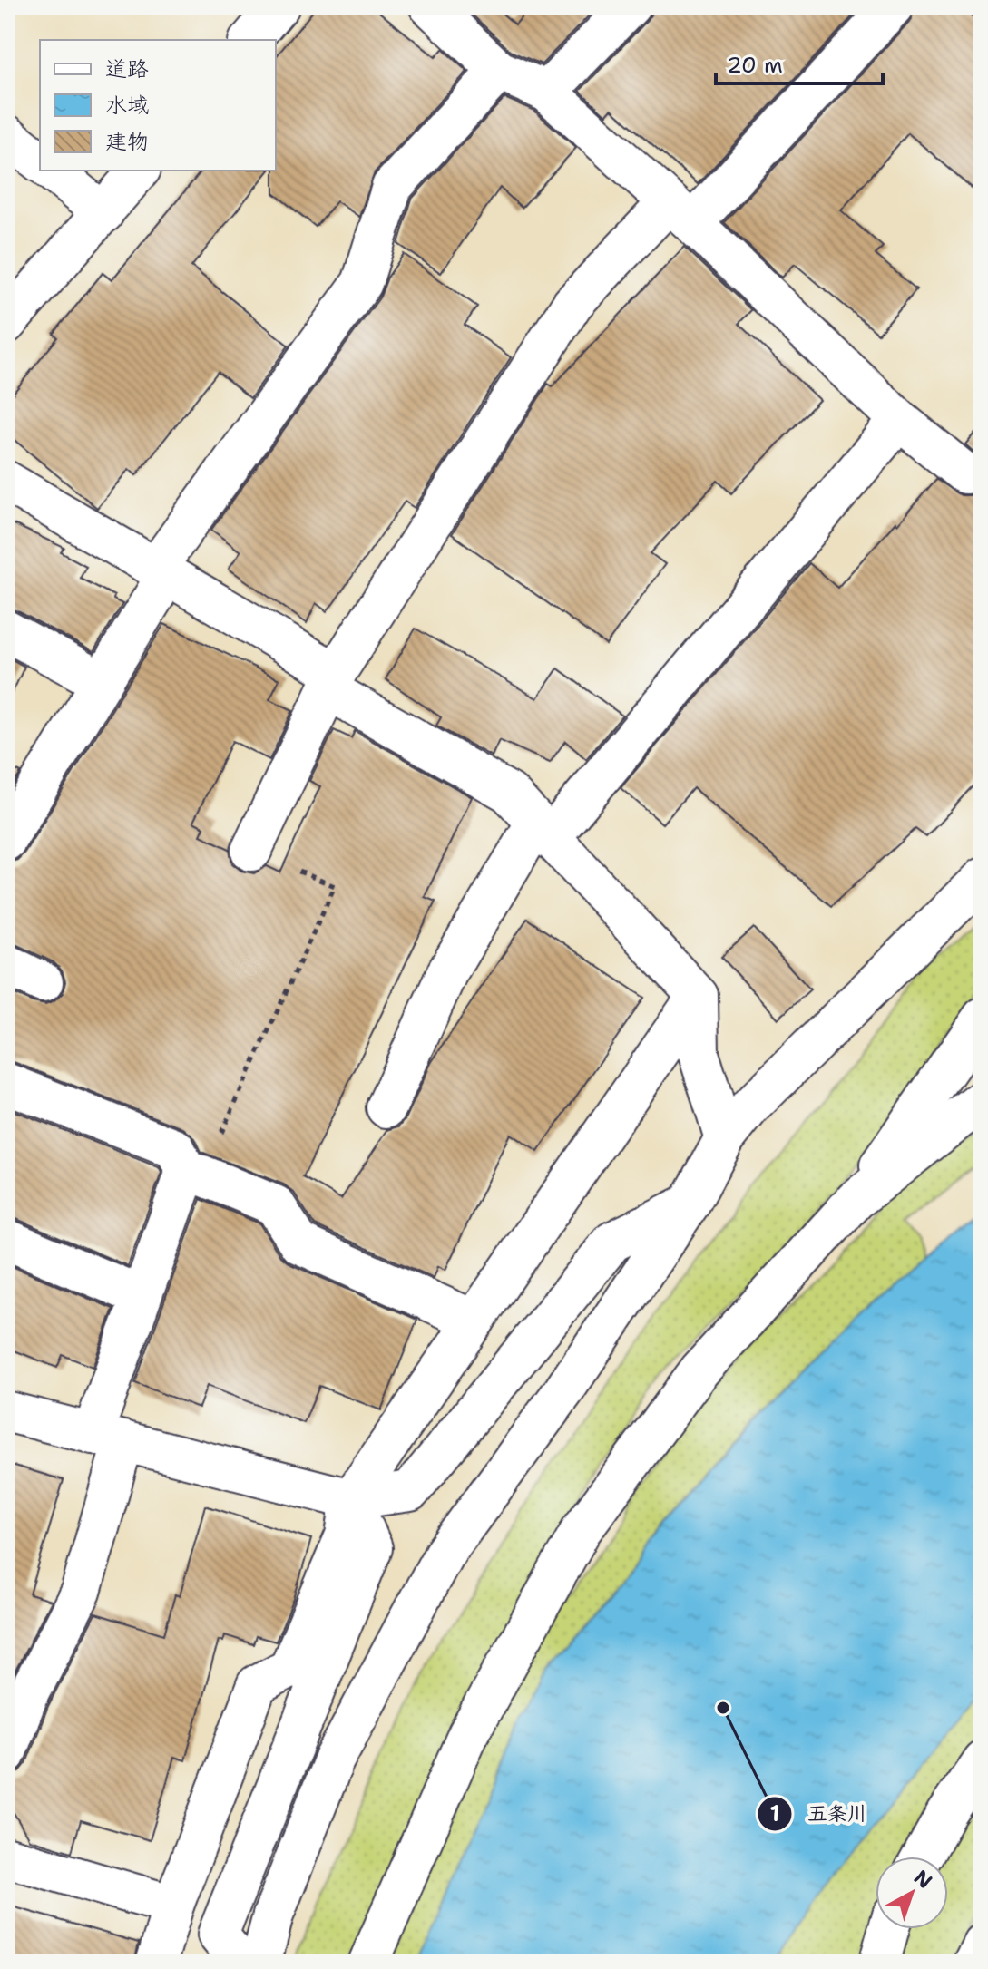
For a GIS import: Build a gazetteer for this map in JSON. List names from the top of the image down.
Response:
{
  "places": ["五条川"],
  "legend": ["道路", "水域", "建物"],
  "scale_bar": "20 m",
  "north": "top right"
}
